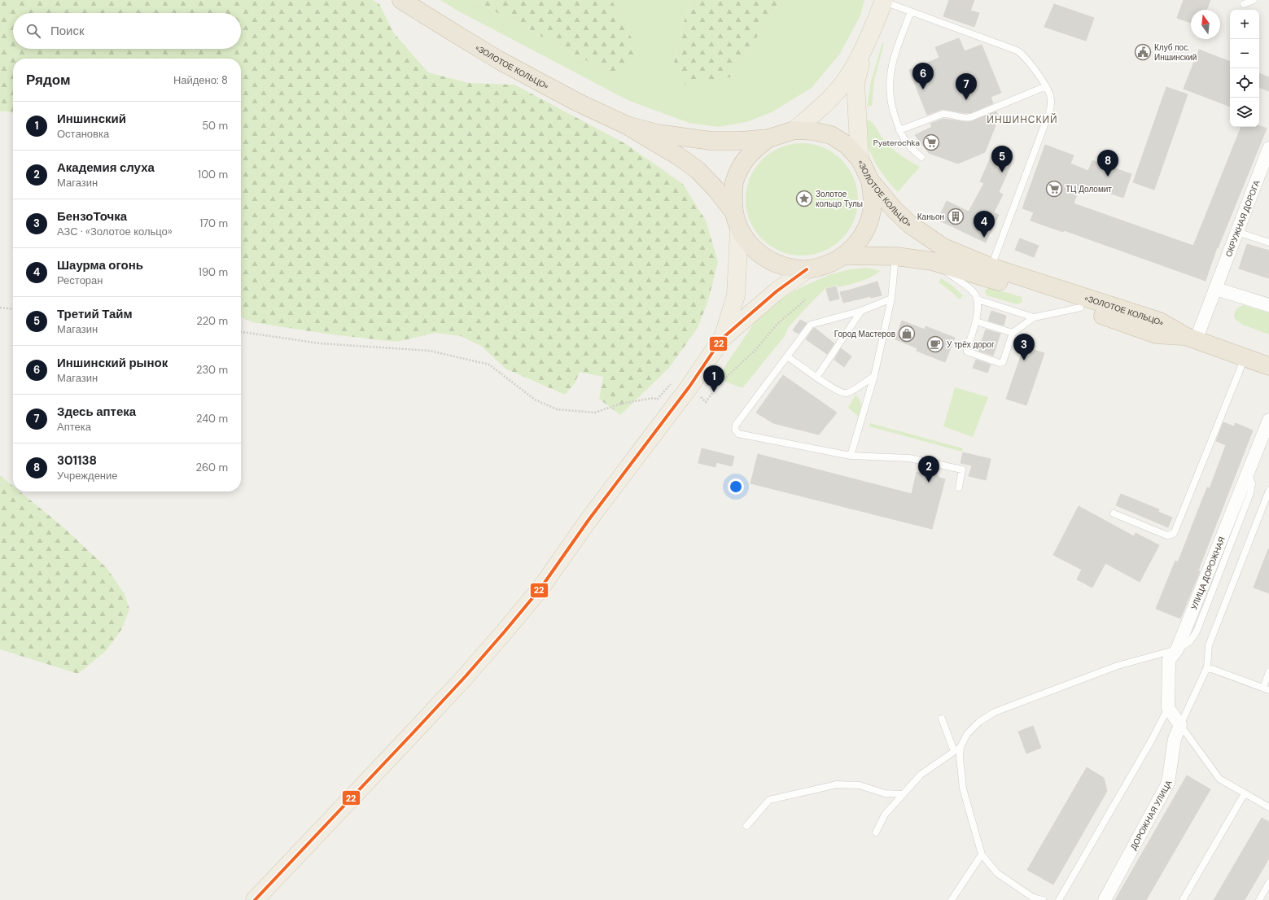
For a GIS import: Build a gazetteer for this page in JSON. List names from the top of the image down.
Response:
{
  "streets": {
    "highway": ["«ЗОЛОТОЕ КОЛЬЦО»"],
    "street": ["ОКРУЖНАЯ ДОРОГА", "УЛИЦА ДОРОЖНАЯ", "ДОРОЖНАЯ УЛИЦА"]
  },
  "crossings": [
    ["«ЗОЛОТОЕ КОЛЬЦО»", "ОКРУЖНАЯ ДОРОГА"]
  ],
  "districts": ["ИНШИНСКИЙ"],
  "places": {
    "public building": ["Клуб пос. Иншинский"],
    "supermarket": ["Pyaterochka", "ТЦ Доломит"],
    "place": ["Золотое кольцо Тулы"],
    "building": ["Каньон"],
    "shop": ["Город Мастеров"],
    "cafe": ["У трёх дорог"]
  },
  "lines": ["transit line 22"],
  "north": "top",
  "page": {
    "map_buttons": ["+", "−"],
    "search": "Поиск",
    "heading": ["Рядом", "Найдено: 8"],
    "pins": [
      "6",
      "7",
      "5",
      "8",
      "4",
      "3",
      "1",
      "2"
    ],
    "list": [
      {
        "mark": "1",
        "name": "Иншинский",
        "note": "Остановка",
        "value": "50 m"
      },
      {
        "mark": "2",
        "name": "Академия слуха",
        "note": "Магазин",
        "value": "100 m"
      },
      {
        "mark": "3",
        "name": "БензоТочка",
        "note": "АЗС · «Золотое кольцо»",
        "value": "170 m"
      },
      {
        "mark": "4",
        "name": "Шаурма огонь",
        "note": "Ресторан",
        "value": "190 m"
      },
      {
        "mark": "5",
        "name": "Третий Тайм",
        "note": "Магазин",
        "value": "220 m"
      },
      {
        "mark": "6",
        "name": "Иншинский рынок",
        "note": "Магазин",
        "value": "230 m"
      },
      {
        "mark": "7",
        "name": "Здесь аптека",
        "note": "Аптека",
        "value": "240 m"
      },
      {
        "mark": "8",
        "name": "301138",
        "note": "Учреждение",
        "value": "260 m"
      }
    ]
  }
}
